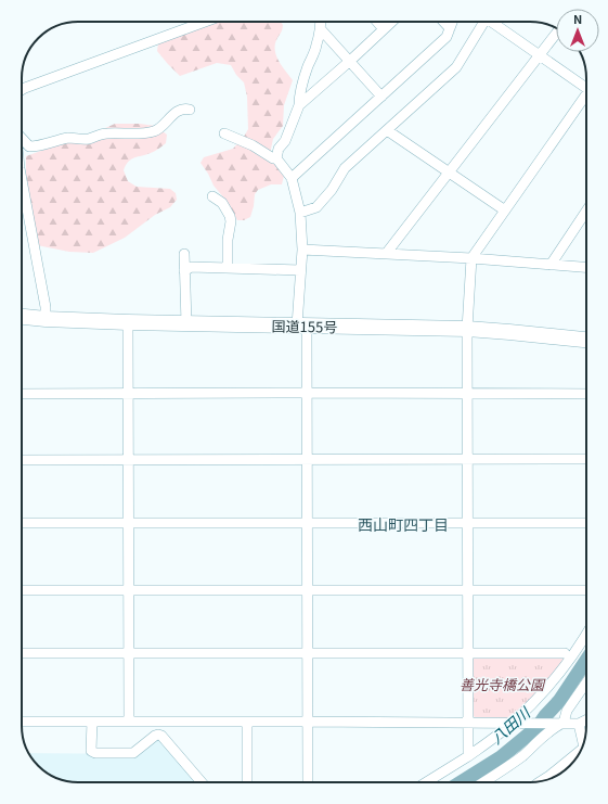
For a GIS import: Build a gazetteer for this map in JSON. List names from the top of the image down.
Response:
{
  "streets": {
    "highway": ["国道155号"]
  },
  "districts": ["西山町四丁目"],
  "water": ["八田川"],
  "parks": ["善光寺橋公園"],
  "north": "top"
}
